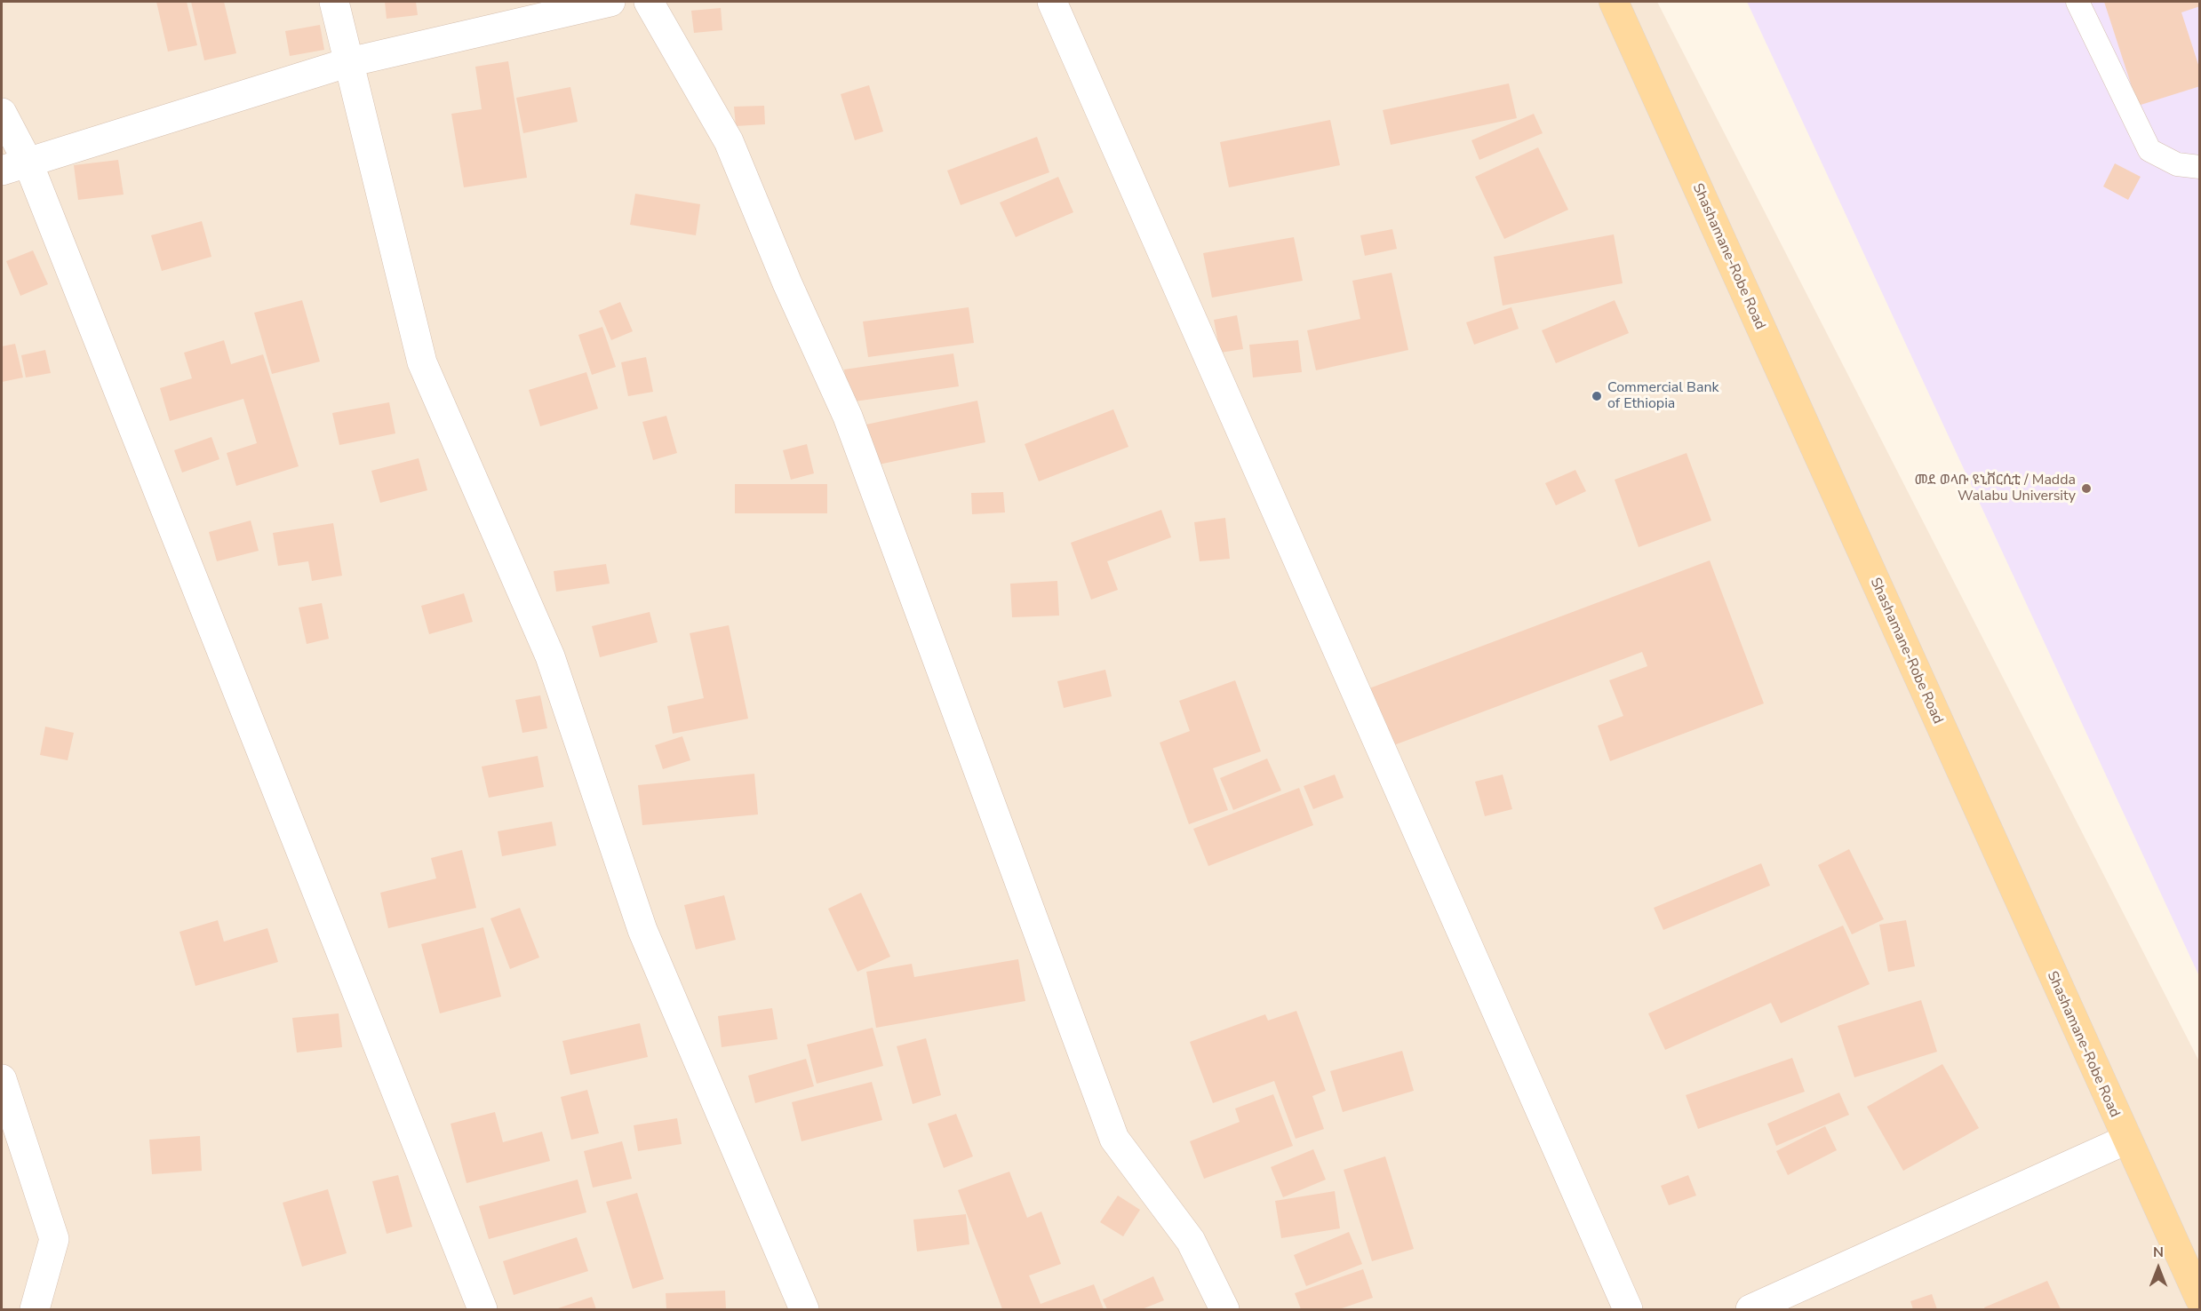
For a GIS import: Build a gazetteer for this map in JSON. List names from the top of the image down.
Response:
{
  "streets": {
    "main road": ["Shashamane-Robe Road"]
  },
  "places": ["Commercial Bank of Ethiopia", "መደ ወላቡ ዩኒቨርሲቲ / Madda Walabu University"],
  "north": "top"
}
